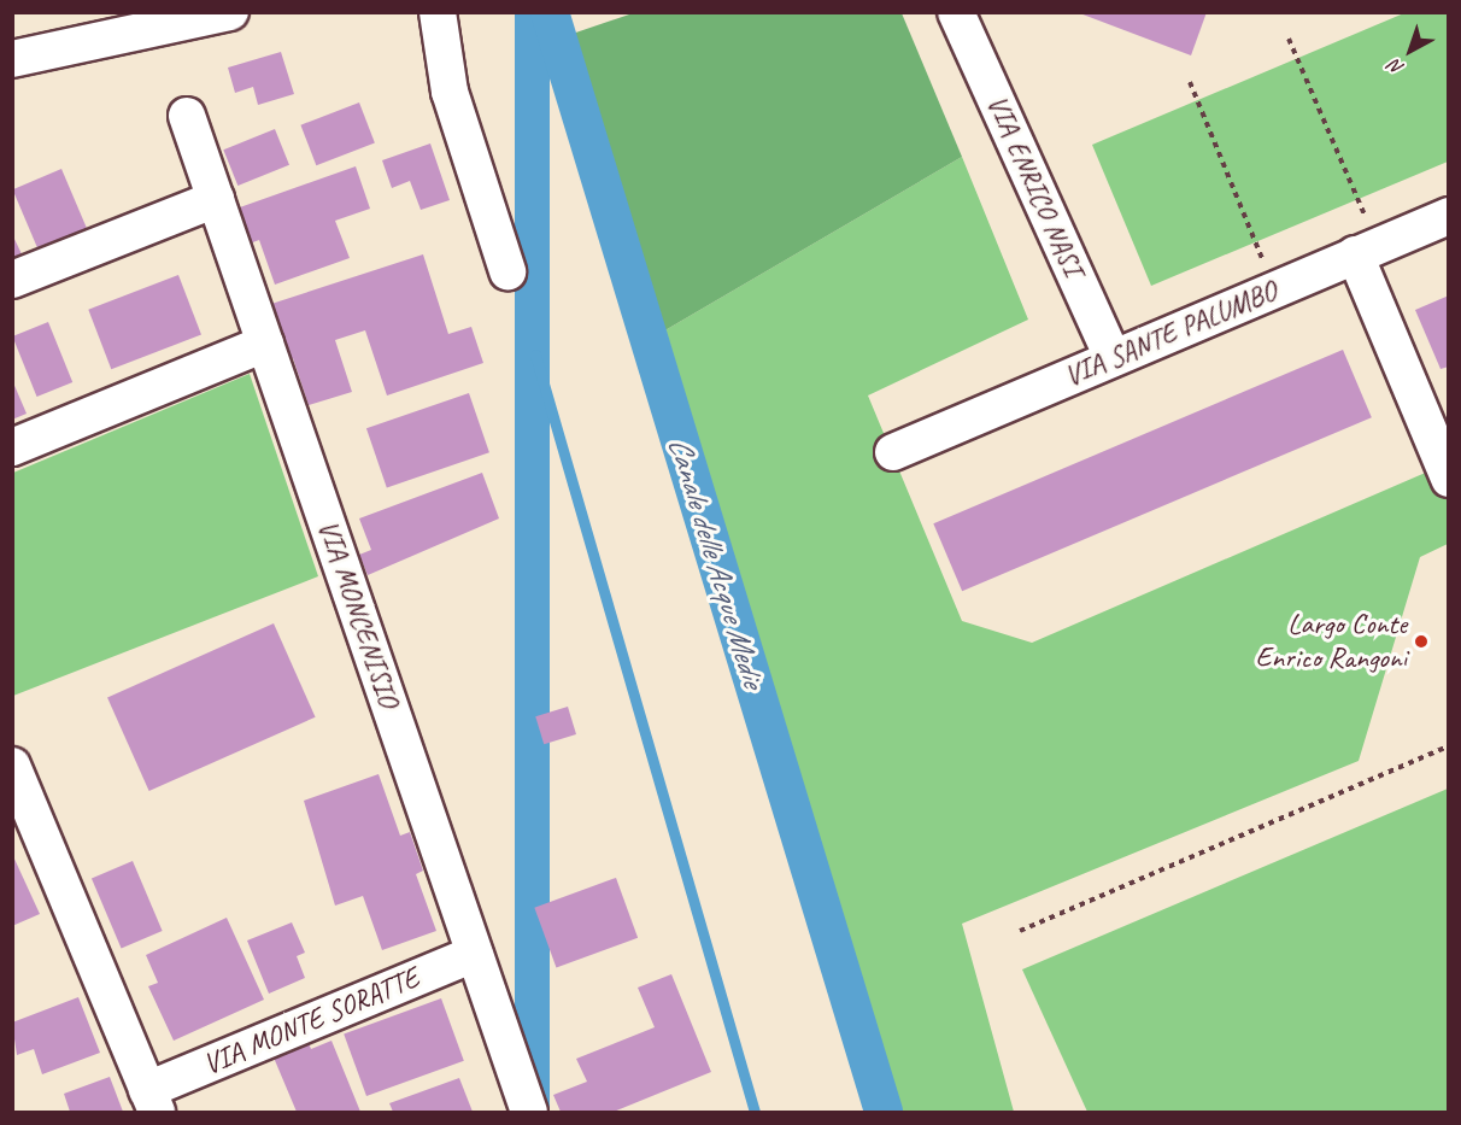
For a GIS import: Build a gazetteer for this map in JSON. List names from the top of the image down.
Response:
{
  "streets": {
    "street": [
      "VIA ENRICO NASI",
      "VIA SANTE PALUMBO",
      "VIA MONCENISIO",
      "VIA MONTE SORATTE"
    ]
  },
  "crossings": [
    ["VIA ENRICO NASI", "VIA SANTE PALUMBO"],
    ["VIA MONCENISIO", "VIA MONTE SORATTE"]
  ],
  "water": ["Canale delle Acque Medie"],
  "places": ["Largo Conte Enrico Rangoni"],
  "north": "bottom left"
}
